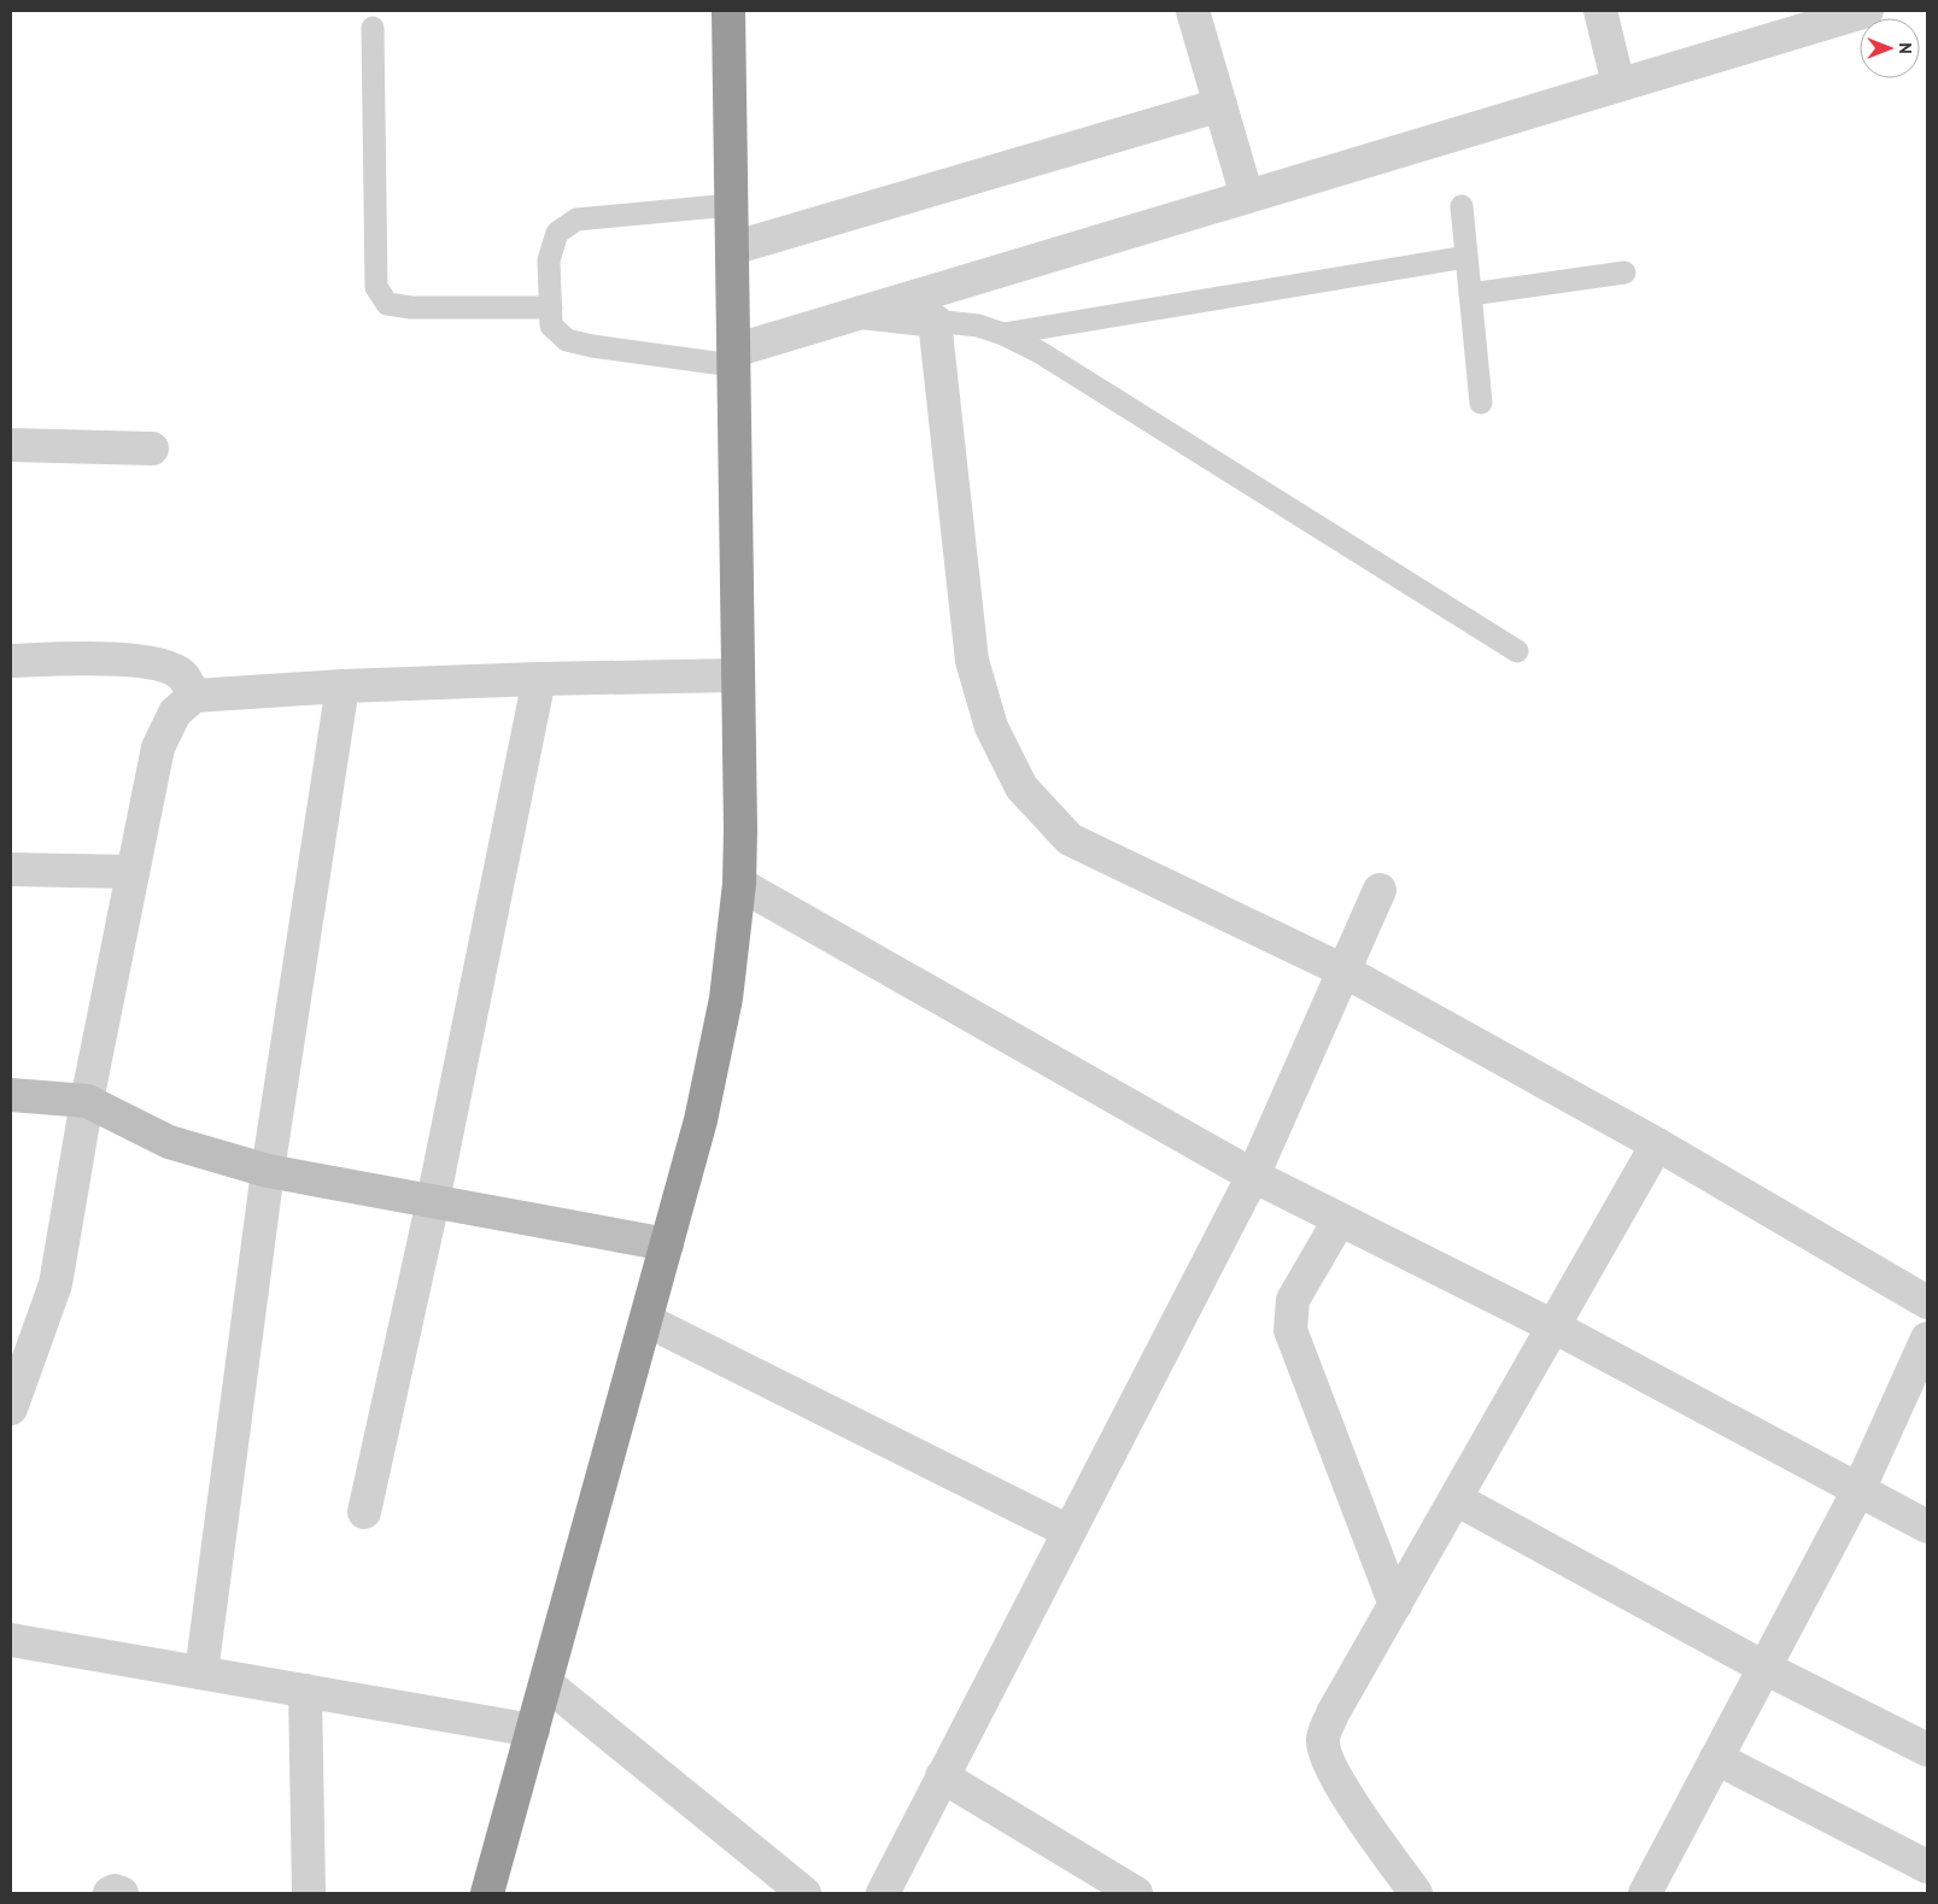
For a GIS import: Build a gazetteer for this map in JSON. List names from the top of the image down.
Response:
{
  "north": "right"
}
